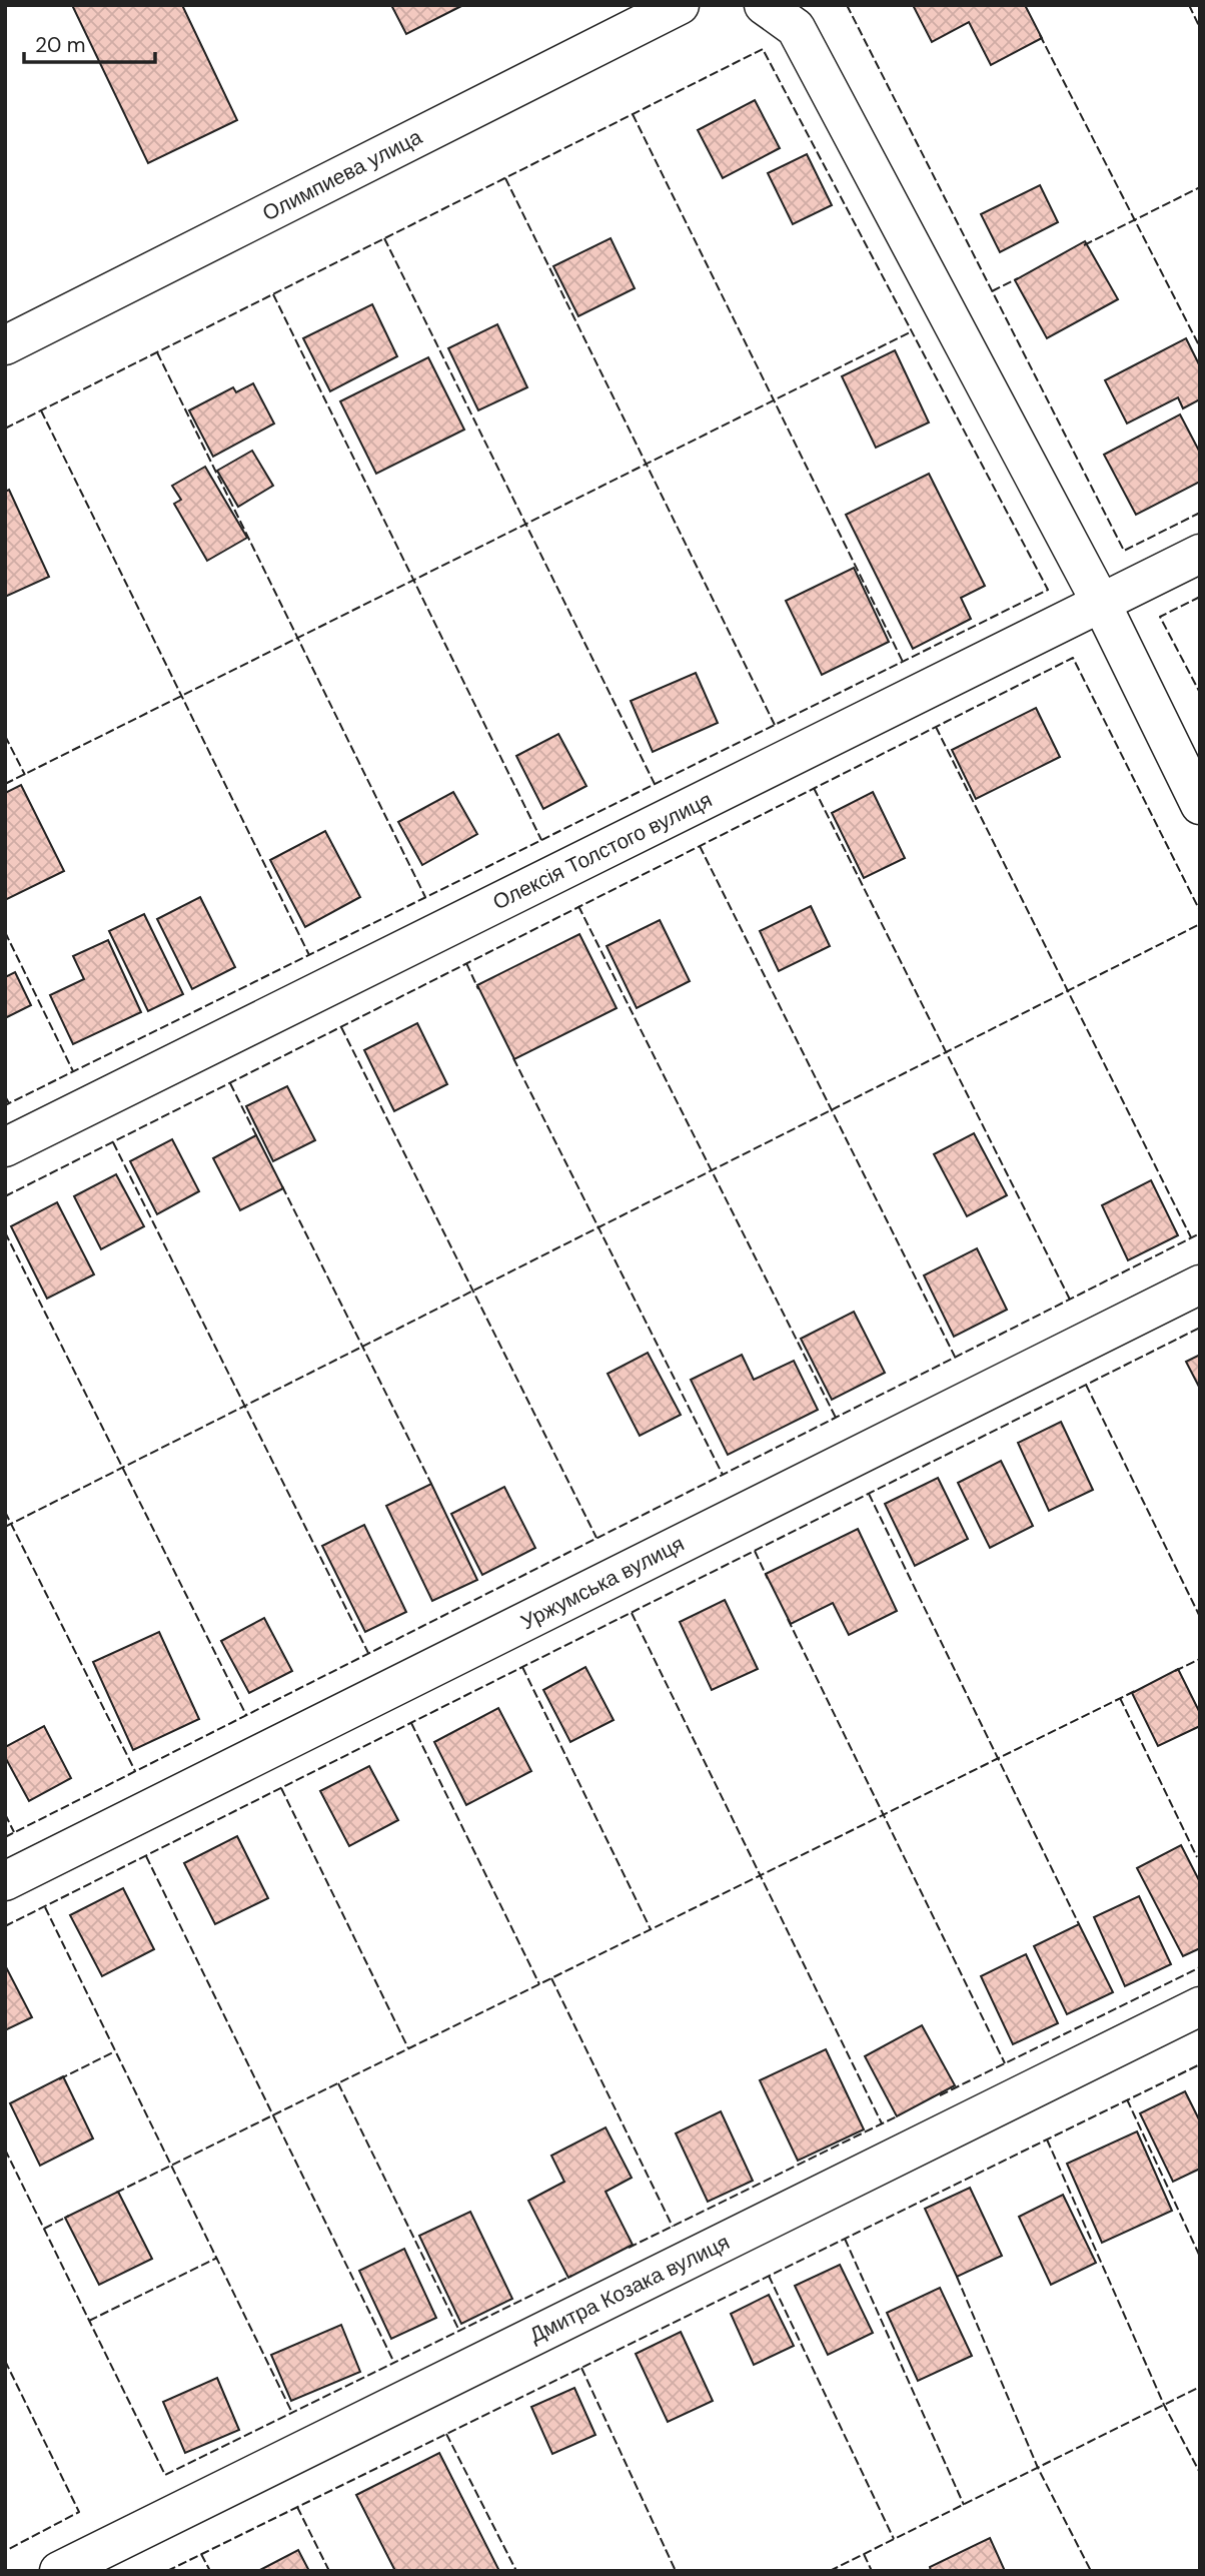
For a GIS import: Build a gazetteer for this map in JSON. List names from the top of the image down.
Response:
{
  "streets": {
    "street": [
      "Олимпиева улица",
      "Олексія Толстого вулиця",
      "Уржумська вулиця",
      "Дмитра Козака вулиця"
    ]
  },
  "scale_bar": "20 m"
}
